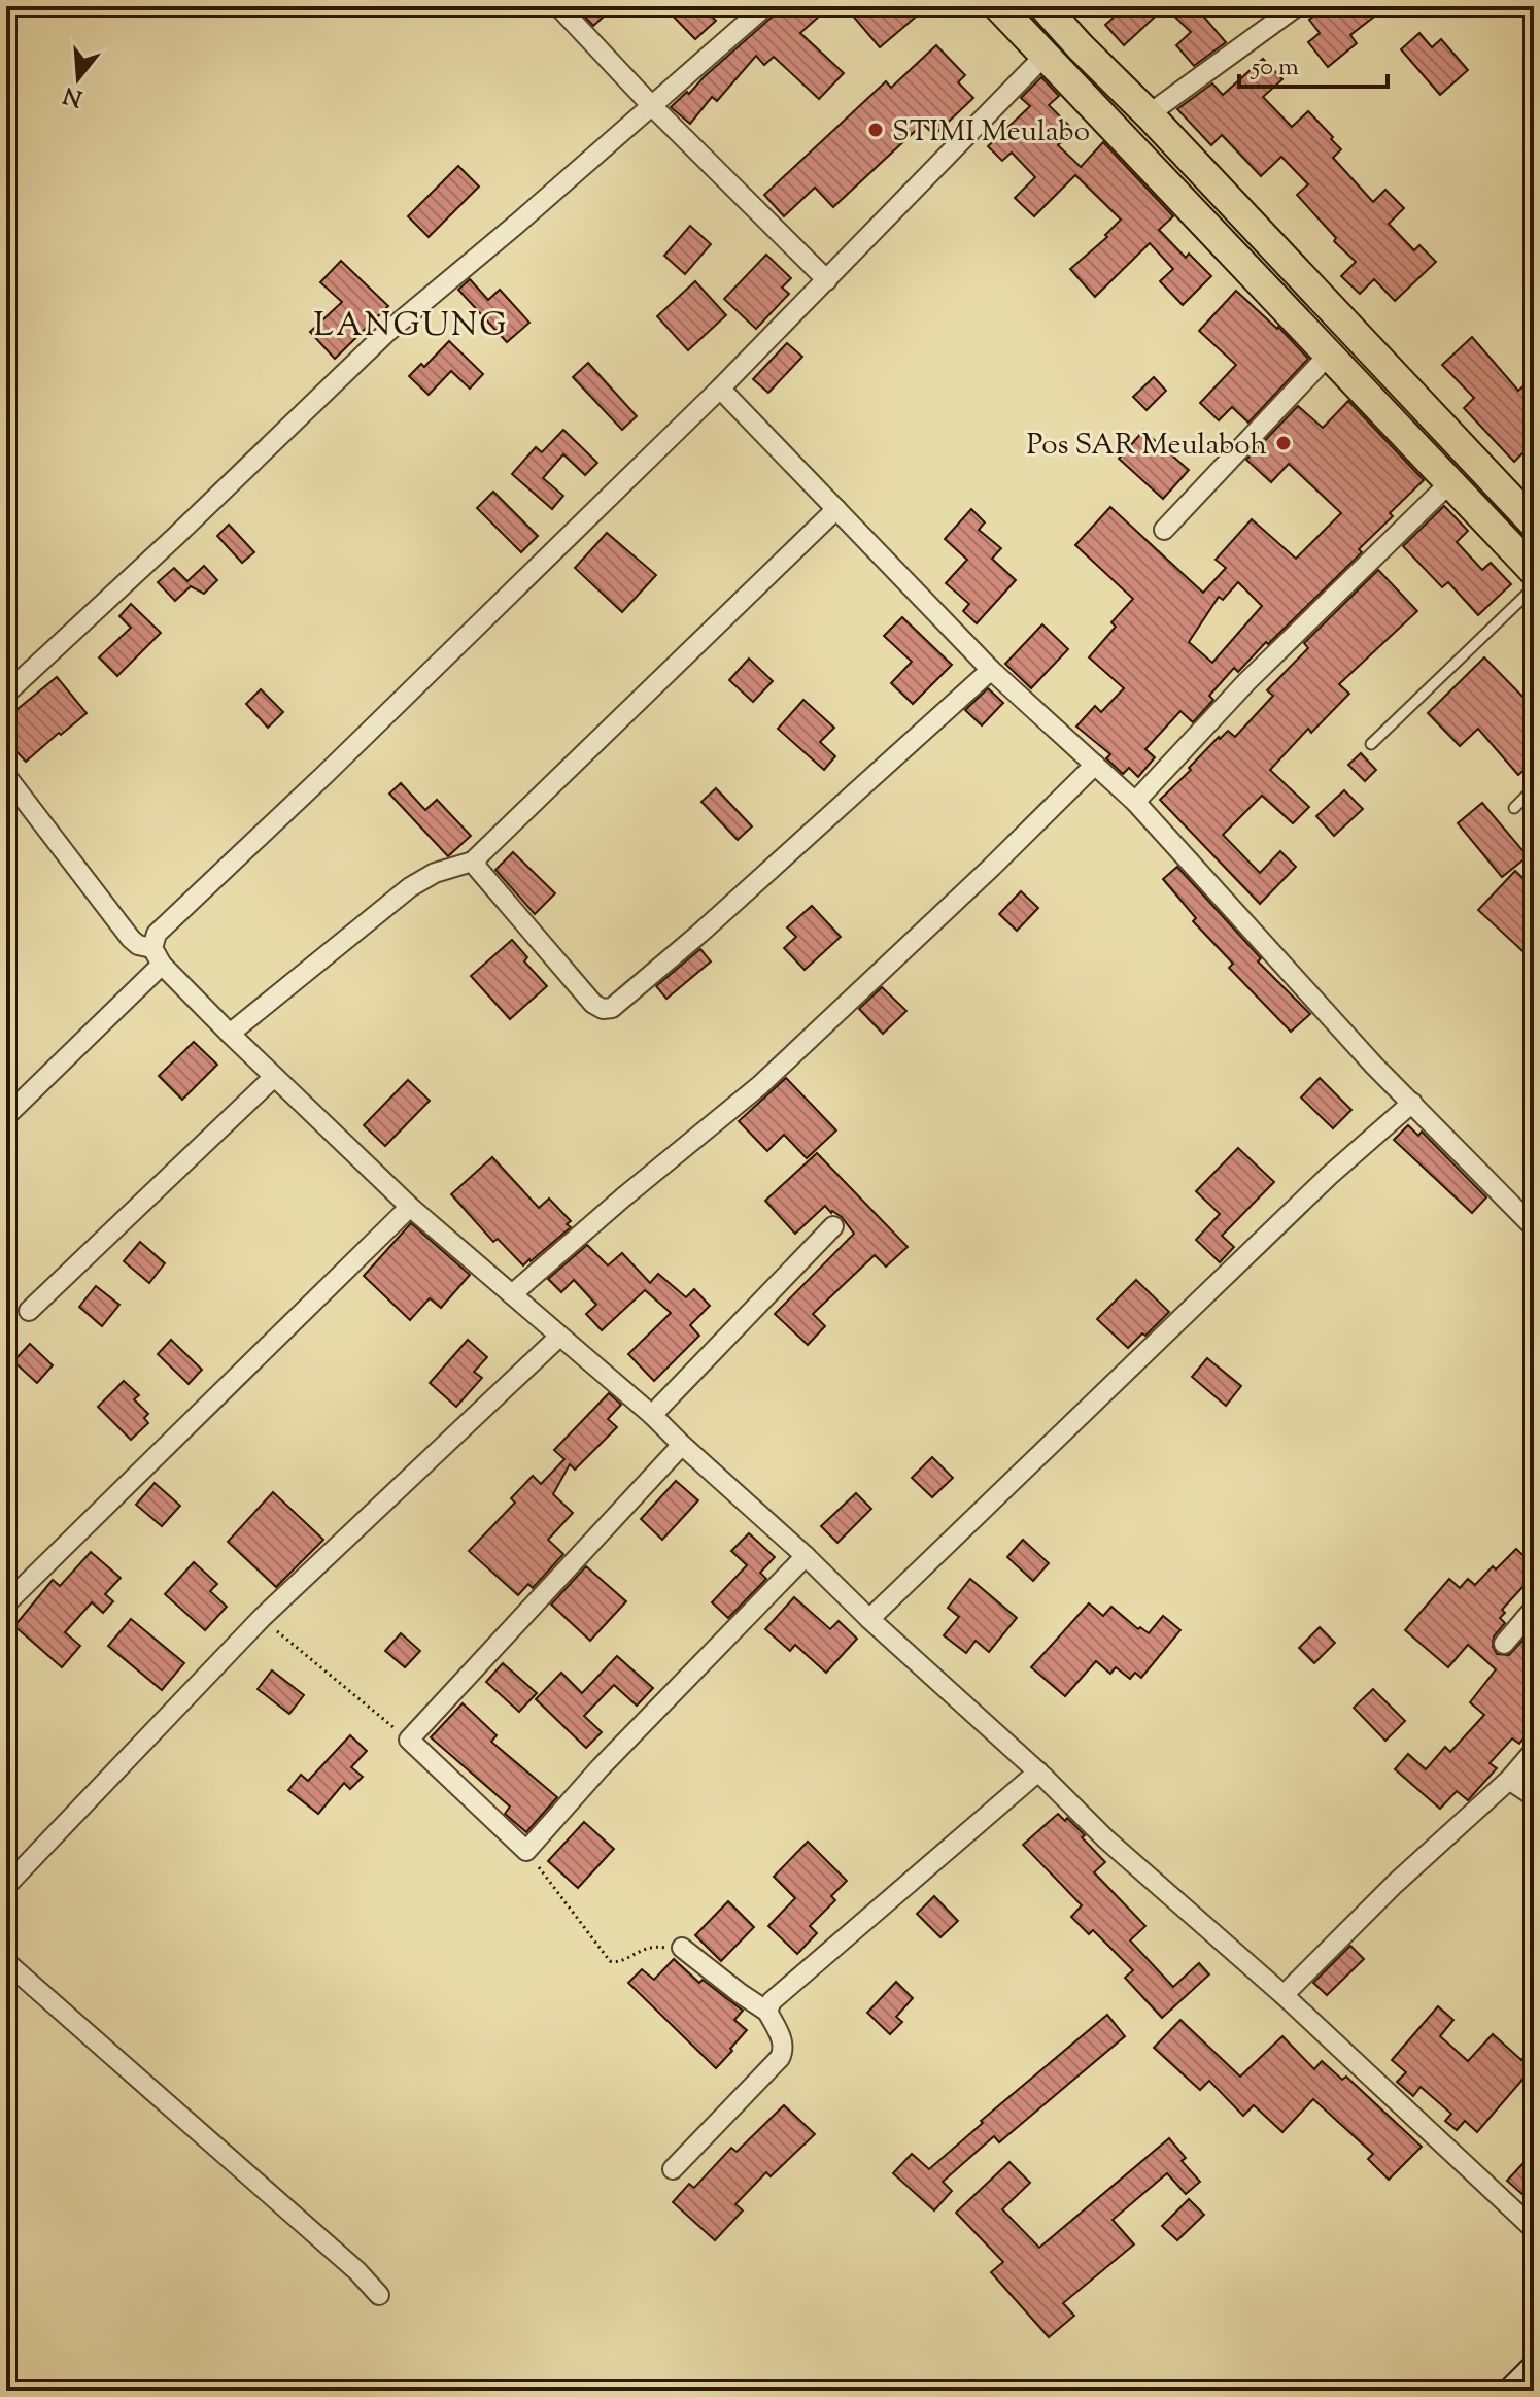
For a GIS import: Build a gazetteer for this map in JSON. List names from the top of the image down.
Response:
{
  "districts": ["LANGUNG"],
  "places": ["STIMI Meulabo", "Pos SAR Meulaboh"],
  "scale_bar": "50 m",
  "north": "bottom"
}
